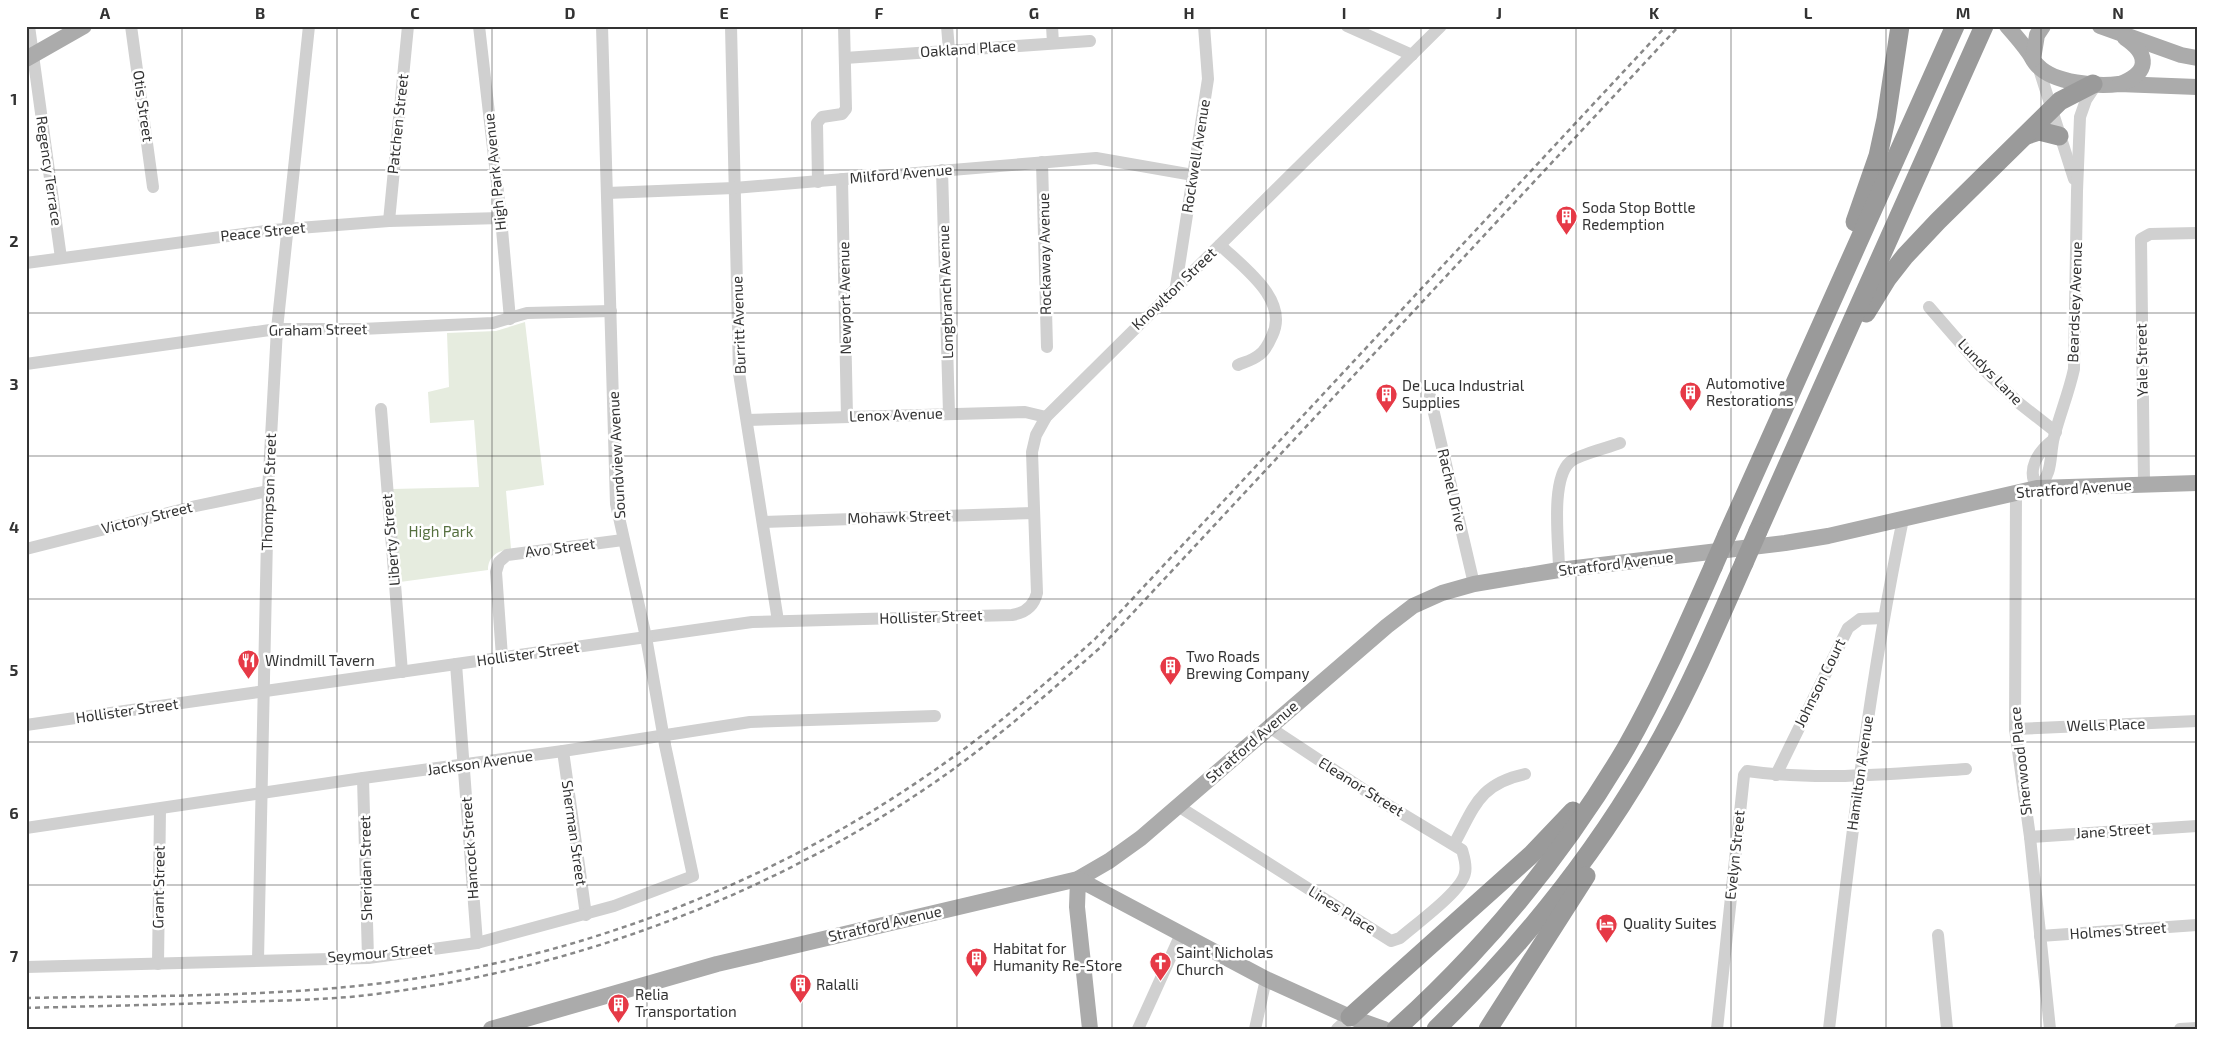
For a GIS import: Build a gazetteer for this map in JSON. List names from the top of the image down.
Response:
{
  "streets": {
    "main road": ["Stratford Avenue"],
    "street": [
      "Oakland Place",
      "Otis Street",
      "Patchen Street",
      "Rockwell Avenue",
      "Regency Terrace",
      "High Park Avenue",
      "Milford Avenue",
      "Peace Street",
      "Rockaway Avenue",
      "Knowlton Street",
      "Longbranch Avenue",
      "Newport Avenue",
      "Beardsley Avenue",
      "Burritt Avenue",
      "Graham Street",
      "Yale Street",
      "Lundys Lane",
      "Lenox Avenue",
      "Soundview Avenue",
      "Rachel Drive",
      "Thompson Street",
      "Mohawk Street",
      "Victory Street",
      "Liberty Street",
      "Avo Street",
      "Hollister Street",
      "Johnson Court",
      "Wells Place",
      "Sherwood Place",
      "Jackson Avenue",
      "Hamilton Avenue",
      "Eleanor Street",
      "Jane Street",
      "Sherman Street",
      "Hancock Street",
      "Evelyn Street",
      "Sheridan Street",
      "Grant Street",
      "Lines Place",
      "Holmes Street",
      "Seymour Street"
    ]
  },
  "crossings": [
    ["Patchen Street", "Peace Street"],
    ["Rockwell Avenue", "Milford Avenue"],
    ["Rockwell Avenue", "Knowlton Street"],
    ["Regency Terrace", "Peace Street"],
    ["High Park Avenue", "Peace Street"],
    ["High Park Avenue", "Graham Street"],
    ["Milford Avenue", "Rockaway Avenue"],
    ["Milford Avenue", "Longbranch Avenue"],
    ["Milford Avenue", "Newport Avenue"],
    ["Milford Avenue", "Burritt Avenue"],
    ["Milford Avenue", "Soundview Avenue"],
    ["Peace Street", "Thompson Street"],
    ["Knowlton Street", "Lenox Avenue"],
    ["Knowlton Street", "Mohawk Street"],
    ["Knowlton Street", "Hollister Street"],
    ["Longbranch Avenue", "Lenox Avenue"],
    ["Newport Avenue", "Lenox Avenue"],
    ["Beardsley Avenue", "Lundys Lane"],
    ["Beardsley Avenue", "Stratford Avenue"],
    ["Burritt Avenue", "Lenox Avenue"],
    ["Burritt Avenue", "Mohawk Street"],
    ["Burritt Avenue", "Hollister Street"],
    ["Graham Street", "Soundview Avenue"],
    ["Graham Street", "Thompson Street"],
    ["Yale Street", "Stratford Avenue"],
    ["Soundview Avenue", "Avo Street"],
    ["Soundview Avenue", "Hollister Street"],
    ["Soundview Avenue", "Jackson Avenue"],
    ["Soundview Avenue", "Seymour Street"],
    ["Stratford Avenue", "Rachel Drive"],
    ["Stratford Avenue", "Sherwood Place"],
    ["Stratford Avenue", "Hamilton Avenue"],
    ["Stratford Avenue", "Eleanor Street"],
    ["Stratford Avenue", "Lines Place"],
    ["Thompson Street", "Victory Street"],
    ["Thompson Street", "Hollister Street"],
    ["Thompson Street", "Jackson Avenue"],
    ["Thompson Street", "Seymour Street"],
    ["Liberty Street", "Hollister Street"],
    ["Avo Street", "Hollister Street"],
    ["Hollister Street", "Hancock Street"],
    ["Johnson Court", "Hamilton Avenue"],
    ["Johnson Court", "Evelyn Street"],
    ["Wells Place", "Sherwood Place"],
    ["Sherwood Place", "Jane Street"],
    ["Sherwood Place", "Holmes Street"],
    ["Jackson Avenue", "Sherman Street"],
    ["Jackson Avenue", "Hancock Street"],
    ["Jackson Avenue", "Sheridan Street"],
    ["Jackson Avenue", "Grant Street"],
    ["Eleanor Street", "Lines Place"],
    ["Sherman Street", "Seymour Street"],
    ["Hancock Street", "Seymour Street"],
    ["Sheridan Street", "Seymour Street"],
    ["Grant Street", "Seymour Street"]
  ],
  "parks": ["High Park"],
  "places": {
    "building": [
      "Soda Stop Bottle Redemption",
      "Automotive Restorations",
      "De Luca Industrial Supplies",
      "Two Roads Brewing Company",
      "Habitat for Humanity Re-Store",
      "Ralalli",
      "Relia Transportation"
    ],
    "restaurant": ["Windmill Tavern"],
    "hotel": ["Quality Suites"],
    "church": ["Saint Nicholas Church"]
  },
  "grid": {
    "columns": [
      "A",
      "B",
      "C",
      "D",
      "E",
      "F",
      "G",
      "H",
      "I",
      "J",
      "K",
      "L",
      "M",
      "N"
    ],
    "rows": [
      "1",
      "2",
      "3",
      "4",
      "5",
      "6",
      "7"
    ]
  }
}
